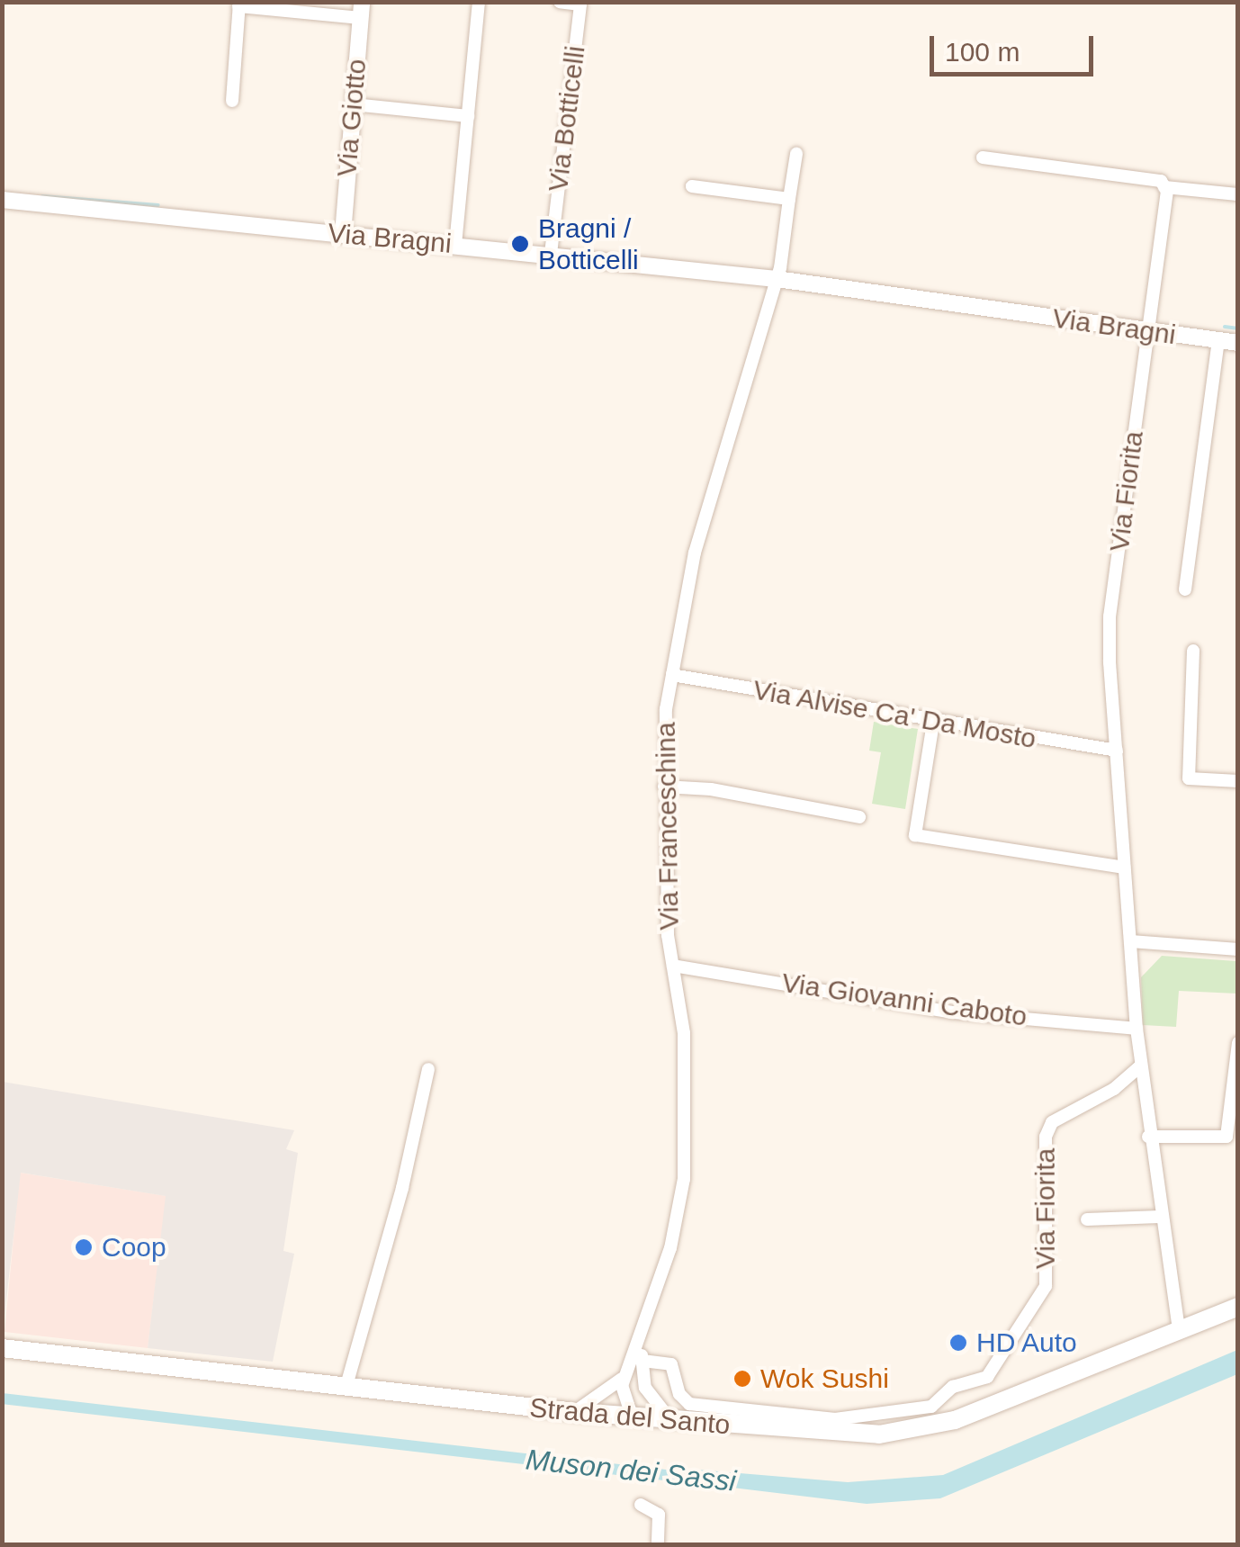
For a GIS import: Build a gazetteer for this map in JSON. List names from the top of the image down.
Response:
{
  "streets": {
    "main road": ["Strada del Santo"],
    "street": [
      "Via Giotto",
      "Via Botticelli",
      "Via Bragni",
      "Via Fiorita",
      "Via Alvise Ca' Da Mosto",
      "Via Franceschina",
      "Via Giovanni Caboto"
    ]
  },
  "crossings": [
    ["Via Giotto", "Via Bragni"],
    ["Via Botticelli", "Via Bragni"],
    ["Via Bragni", "Via Fiorita"],
    ["Via Bragni", "Via Franceschina"],
    ["Via Fiorita", "Via Alvise Ca' Da Mosto"],
    ["Via Fiorita", "Via Franceschina"],
    ["Via Fiorita", "Via Giovanni Caboto"],
    ["Via Fiorita", "Strada del Santo"],
    ["Via Alvise Ca' Da Mosto", "Via Franceschina"],
    ["Via Franceschina", "Via Giovanni Caboto"],
    ["Via Franceschina", "Strada del Santo"]
  ],
  "water": ["Muson dei Sassi"],
  "places": [
    "Bragni / Botticelli",
    "Coop",
    "HD Auto",
    "Wok Sushi"
  ],
  "scale_bar": "100 m"
}
